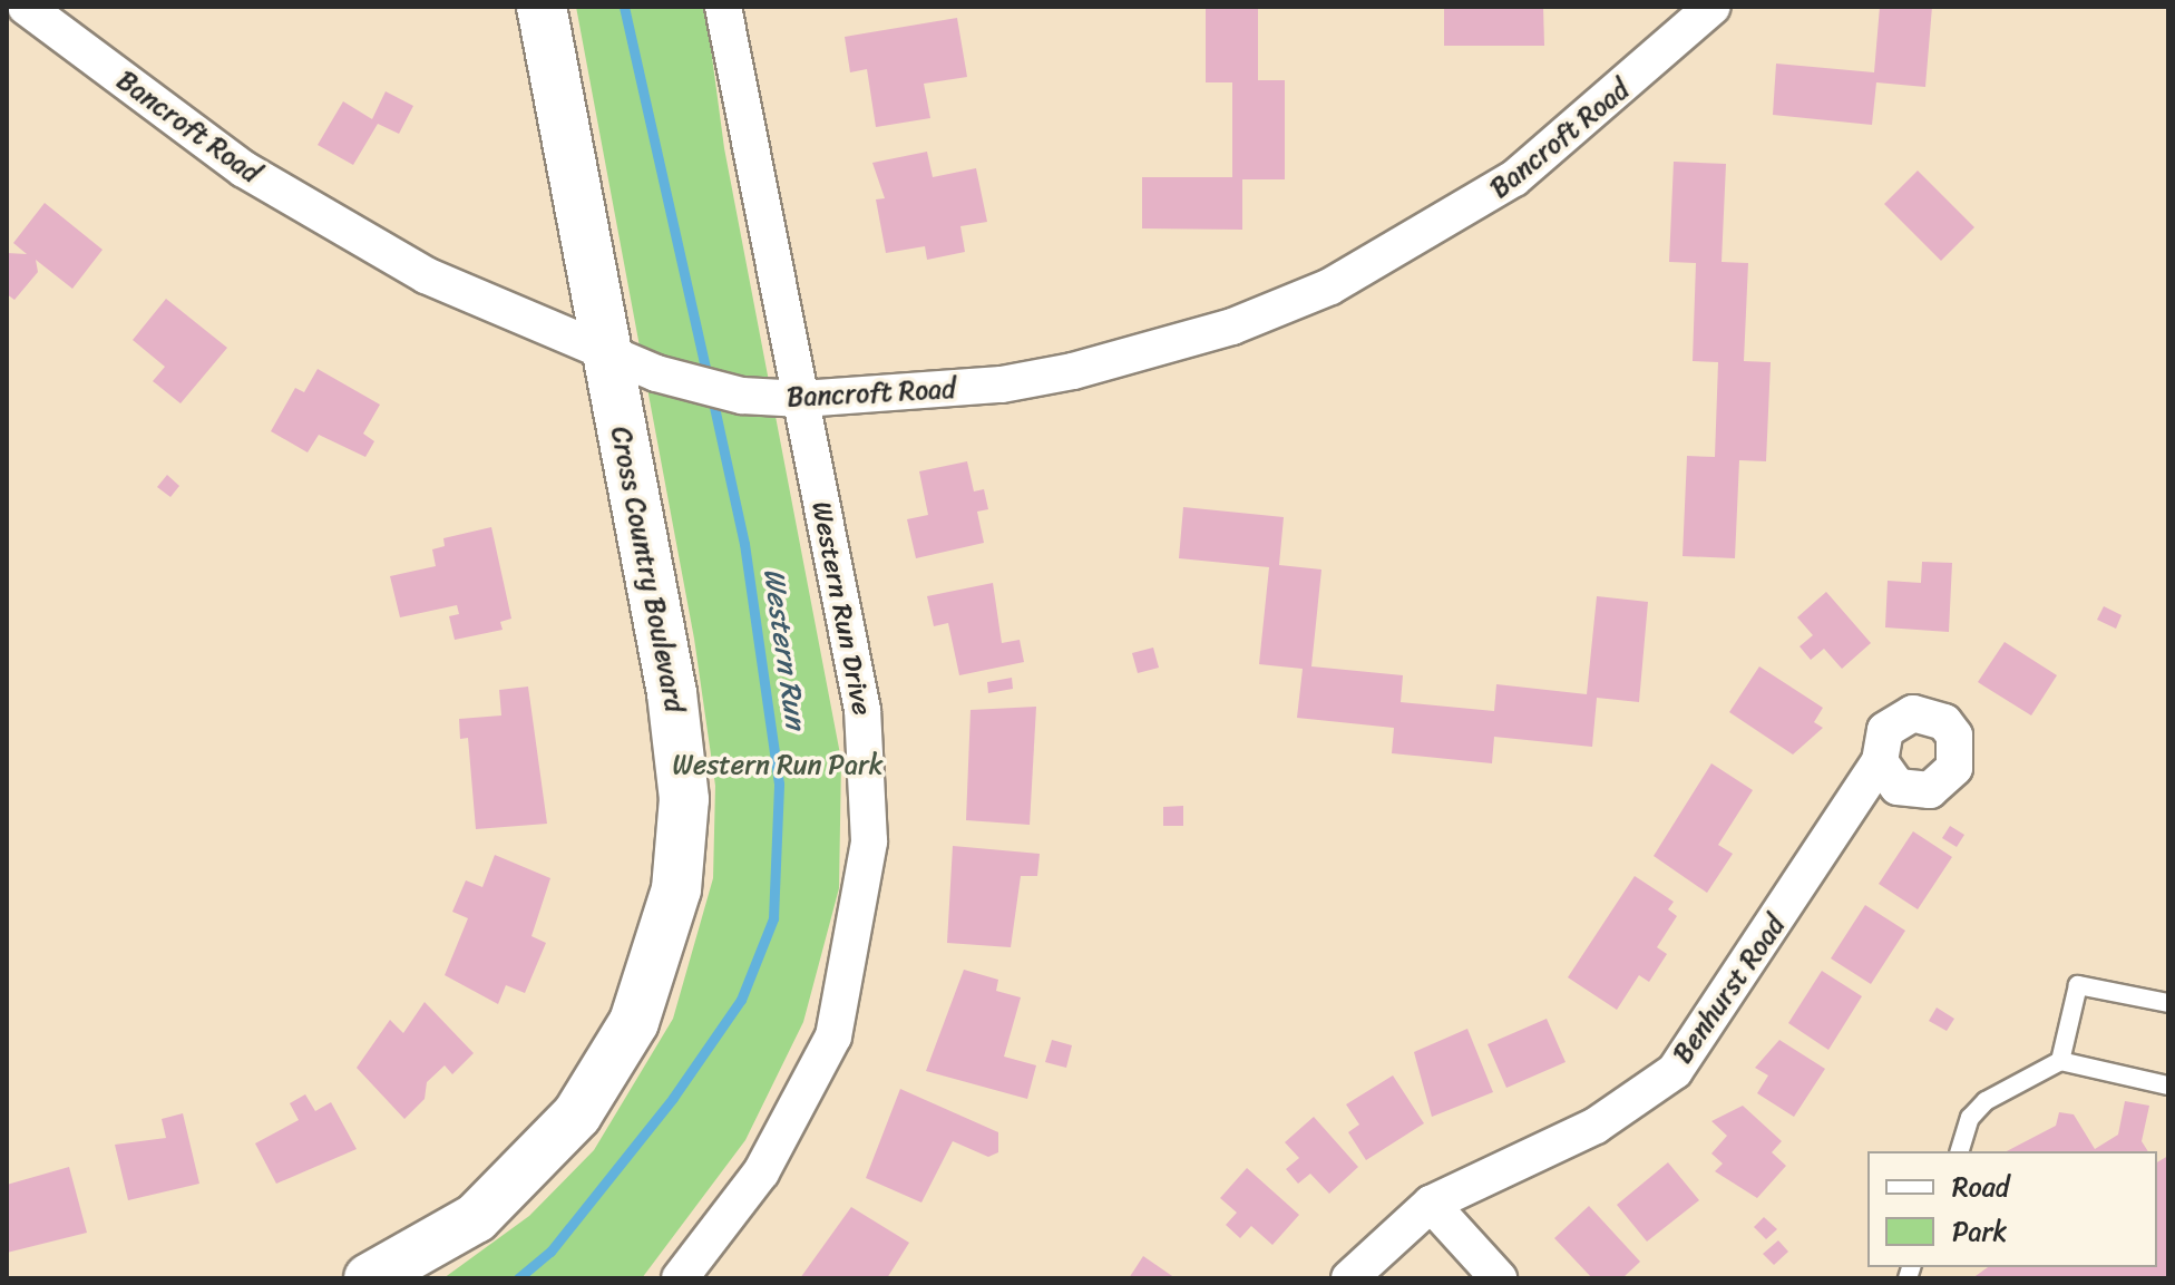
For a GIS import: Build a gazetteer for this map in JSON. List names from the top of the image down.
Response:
{
  "streets": {
    "main road": ["Cross Country Boulevard"],
    "street": ["Bancroft Road", "Western Run Drive", "Benhurst Road"]
  },
  "crossings": [
    ["Bancroft Road", "Cross Country Boulevard"],
    ["Bancroft Road", "Western Run Drive"]
  ],
  "water": ["Western Run"],
  "parks": ["Western Run Park"],
  "legend": ["Road", "Park"]
}
